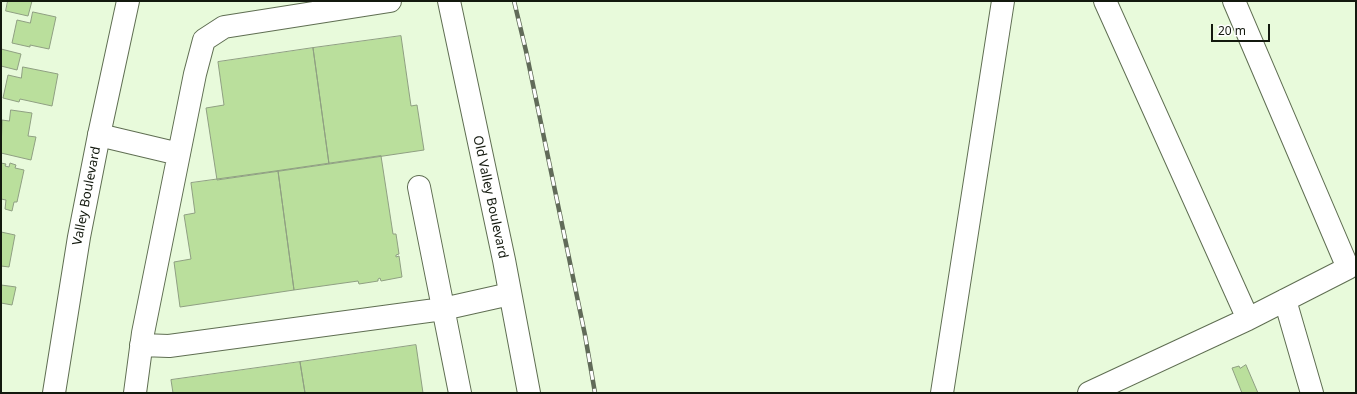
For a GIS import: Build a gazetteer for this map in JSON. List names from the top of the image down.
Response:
{
  "streets": {
    "main road": ["Valley Boulevard", "Old Valley Boulevard"]
  },
  "scale_bar": "20 m"
}
